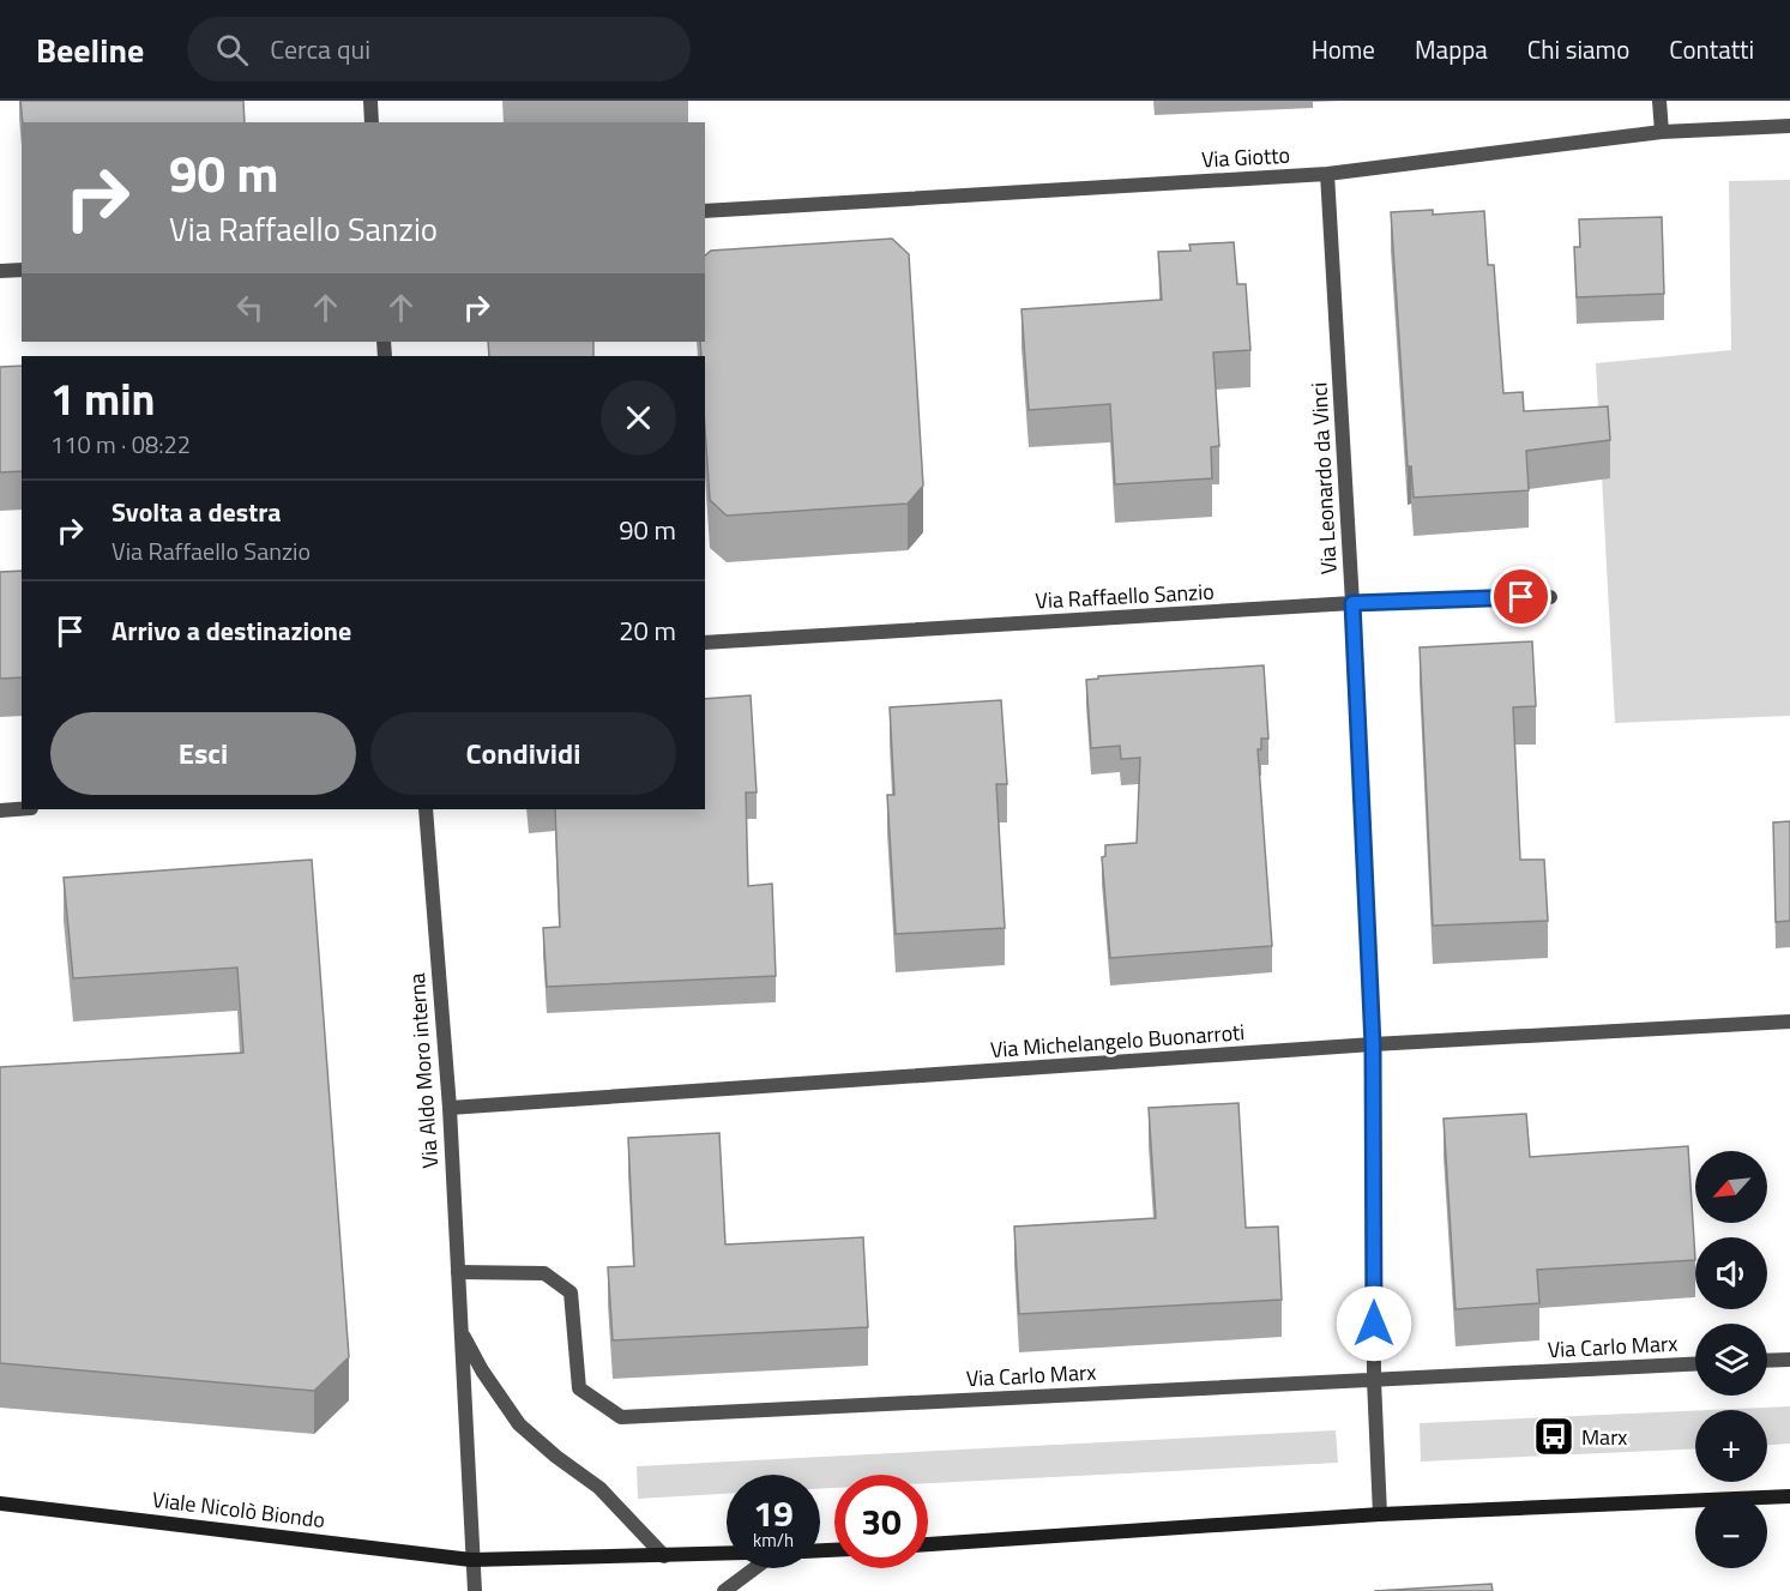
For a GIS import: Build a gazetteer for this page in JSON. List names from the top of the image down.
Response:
{
  "streets": {
    "main road": ["Viale Nicolò Biondo"],
    "street": [
      "Via Giotto",
      "Via Leonardo da Vinci",
      "Via Raffaello Sanzio",
      "Via Michelangelo Buonarroti",
      "Via Aldo Moro interna",
      "Via Carlo Marx"
    ]
  },
  "crossings": [
    ["Via Giotto", "Via Leonardo da Vinci"],
    ["Via Leonardo da Vinci", "Via Raffaello Sanzio"],
    ["Via Leonardo da Vinci", "Via Michelangelo Buonarroti"],
    ["Via Leonardo da Vinci", "Via Carlo Marx"],
    ["Via Michelangelo Buonarroti", "Via Aldo Moro interna"],
    ["Via Aldo Moro interna", "Via Carlo Marx"],
    ["Via Aldo Moro interna", "Viale Nicolò Biondo"]
  ],
  "places": {
    "bus stop": ["Marx"]
  },
  "north": "bottom left",
  "page": {
    "header": "Beeline",
    "search": "Cerca qui",
    "nav": [
      "Home",
      "Mappa",
      "Chi siamo",
      "Contatti"
    ],
    "turn": ["90 m", "Via Raffaello Sanzio"],
    "heading": ["1 min", "110 m · 08:22"],
    "list": [
      {
        "name": "Svolta a destra",
        "note": "Via Raffaello Sanzio",
        "value": "90 m"
      },
      {
        "name": "Arrivo a destinazione",
        "value": "20 m"
      }
    ],
    "buttons": ["Esci", "Condividi"],
    "map_buttons": ["+", "−"],
    "speed": "19 km/h",
    "limit": "30"
  }
}
